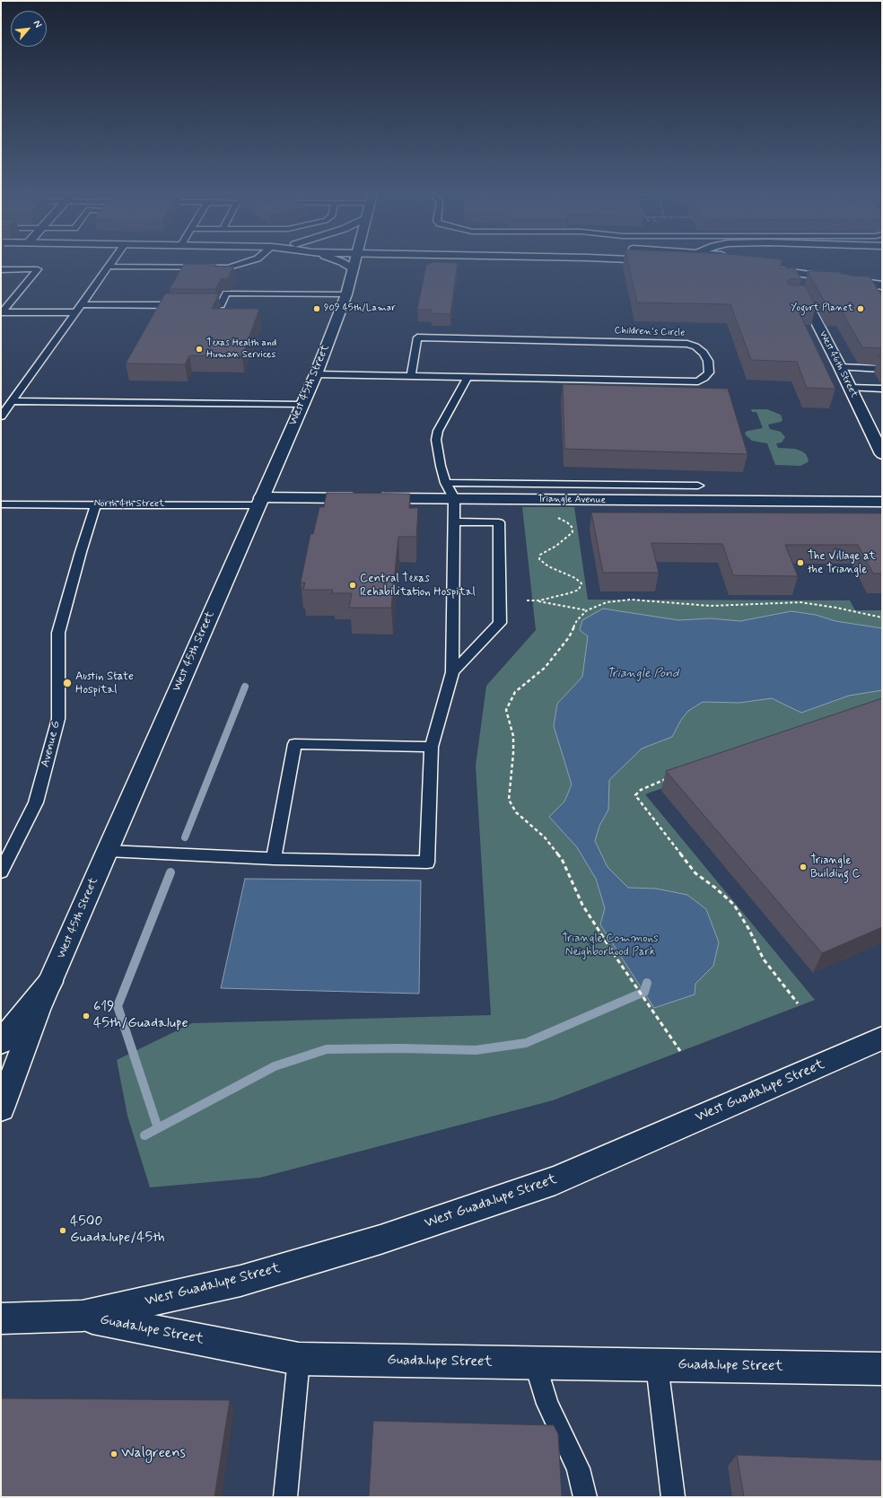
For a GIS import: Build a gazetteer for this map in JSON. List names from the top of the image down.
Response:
{
  "streets": {
    "main road": [
      "West 46th Street",
      "West 45th Street",
      "Triangle Avenue",
      "West Guadalupe Street",
      "Guadalupe Street"
    ],
    "lane": ["Children's Circle", "North 4th Street", "Avenue G"]
  },
  "crossings": [
    ["Children's Circle", "West 45th Street"],
    ["West 45th Street", "Triangle Avenue"],
    ["West 45th Street", "North 4th Street"],
    ["Triangle Avenue", "North 4th Street"],
    ["North 4th Street", "Avenue G"],
    ["West Guadalupe Street", "Guadalupe Street"]
  ],
  "water": ["Triangle Pond"],
  "parks": ["Triangle Commons Neighborhood Park"],
  "places": [
    "909 45th/Lamar",
    "Yogurt Planet",
    "Texas Health and Human Services",
    "The Village at the Triangle",
    "Central Texas Rehabilitation Hospital",
    "Austin State Hospital",
    "Triangle Building C",
    "619 45th/Guadalupe",
    "4500 Guadalupe/45th",
    "Walgreens"
  ],
  "north": "top right"
}
